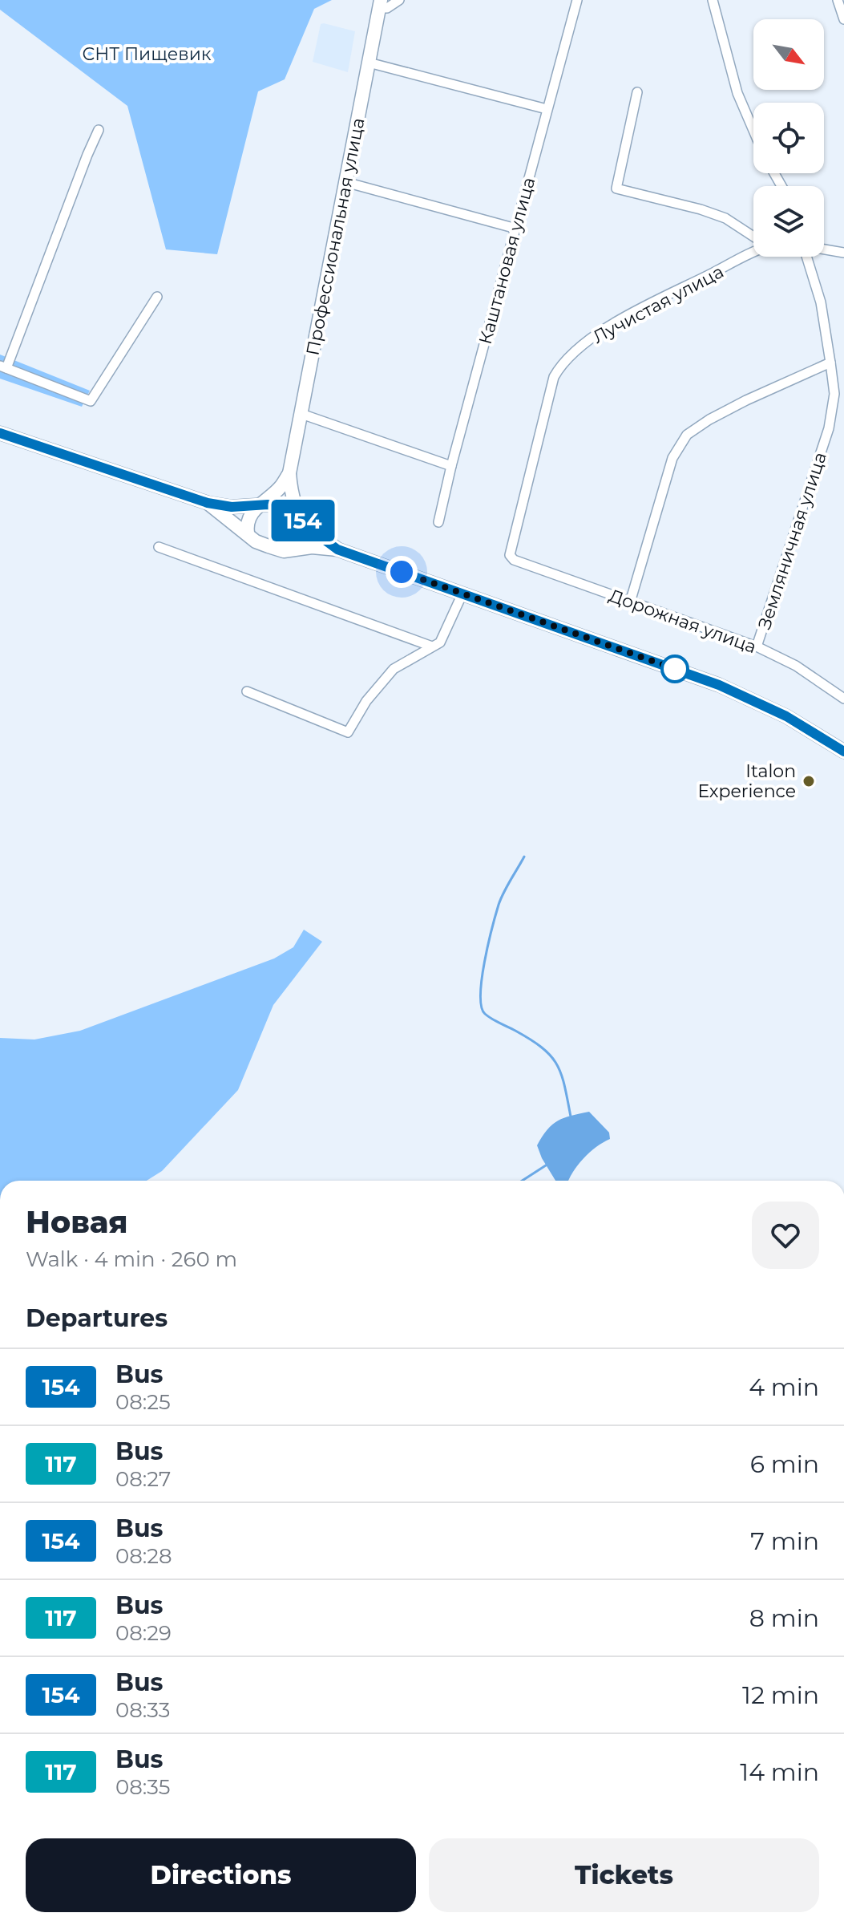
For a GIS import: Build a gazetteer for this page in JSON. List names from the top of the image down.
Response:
{
  "streets": {
    "main road": ["Профессиональная улица"],
    "street": [
      "Каштановая улица",
      "Лучистая улица",
      "Земляничная улица",
      "Дорожная улица"
    ]
  },
  "crossings": [
    ["Лучистая улица", "Дорожная улица"],
    ["Земляничная улица", "Дорожная улица"]
  ],
  "parks": ["СНТ Пищевик"],
  "places": ["Italon Experience"],
  "lines": ["bus line 154"],
  "north": "bottom right",
  "page": {
    "on_map": "154",
    "heading": [
      ["Новая", "Walk · 4 min · 260 m"],
      "Departures"
    ],
    "list": [
      {
        "mark": "154",
        "name": "Bus",
        "note": "08:25",
        "value": "4 min"
      },
      {
        "mark": "117",
        "name": "Bus",
        "note": "08:27",
        "value": "6 min"
      },
      {
        "mark": "154",
        "name": "Bus",
        "note": "08:28",
        "value": "7 min"
      },
      {
        "mark": "117",
        "name": "Bus",
        "note": "08:29",
        "value": "8 min"
      },
      {
        "mark": "154",
        "name": "Bus",
        "note": "08:33",
        "value": "12 min"
      },
      {
        "mark": "117",
        "name": "Bus",
        "note": "08:35",
        "value": "14 min"
      }
    ],
    "buttons": ["Directions", "Tickets"]
  }
}
